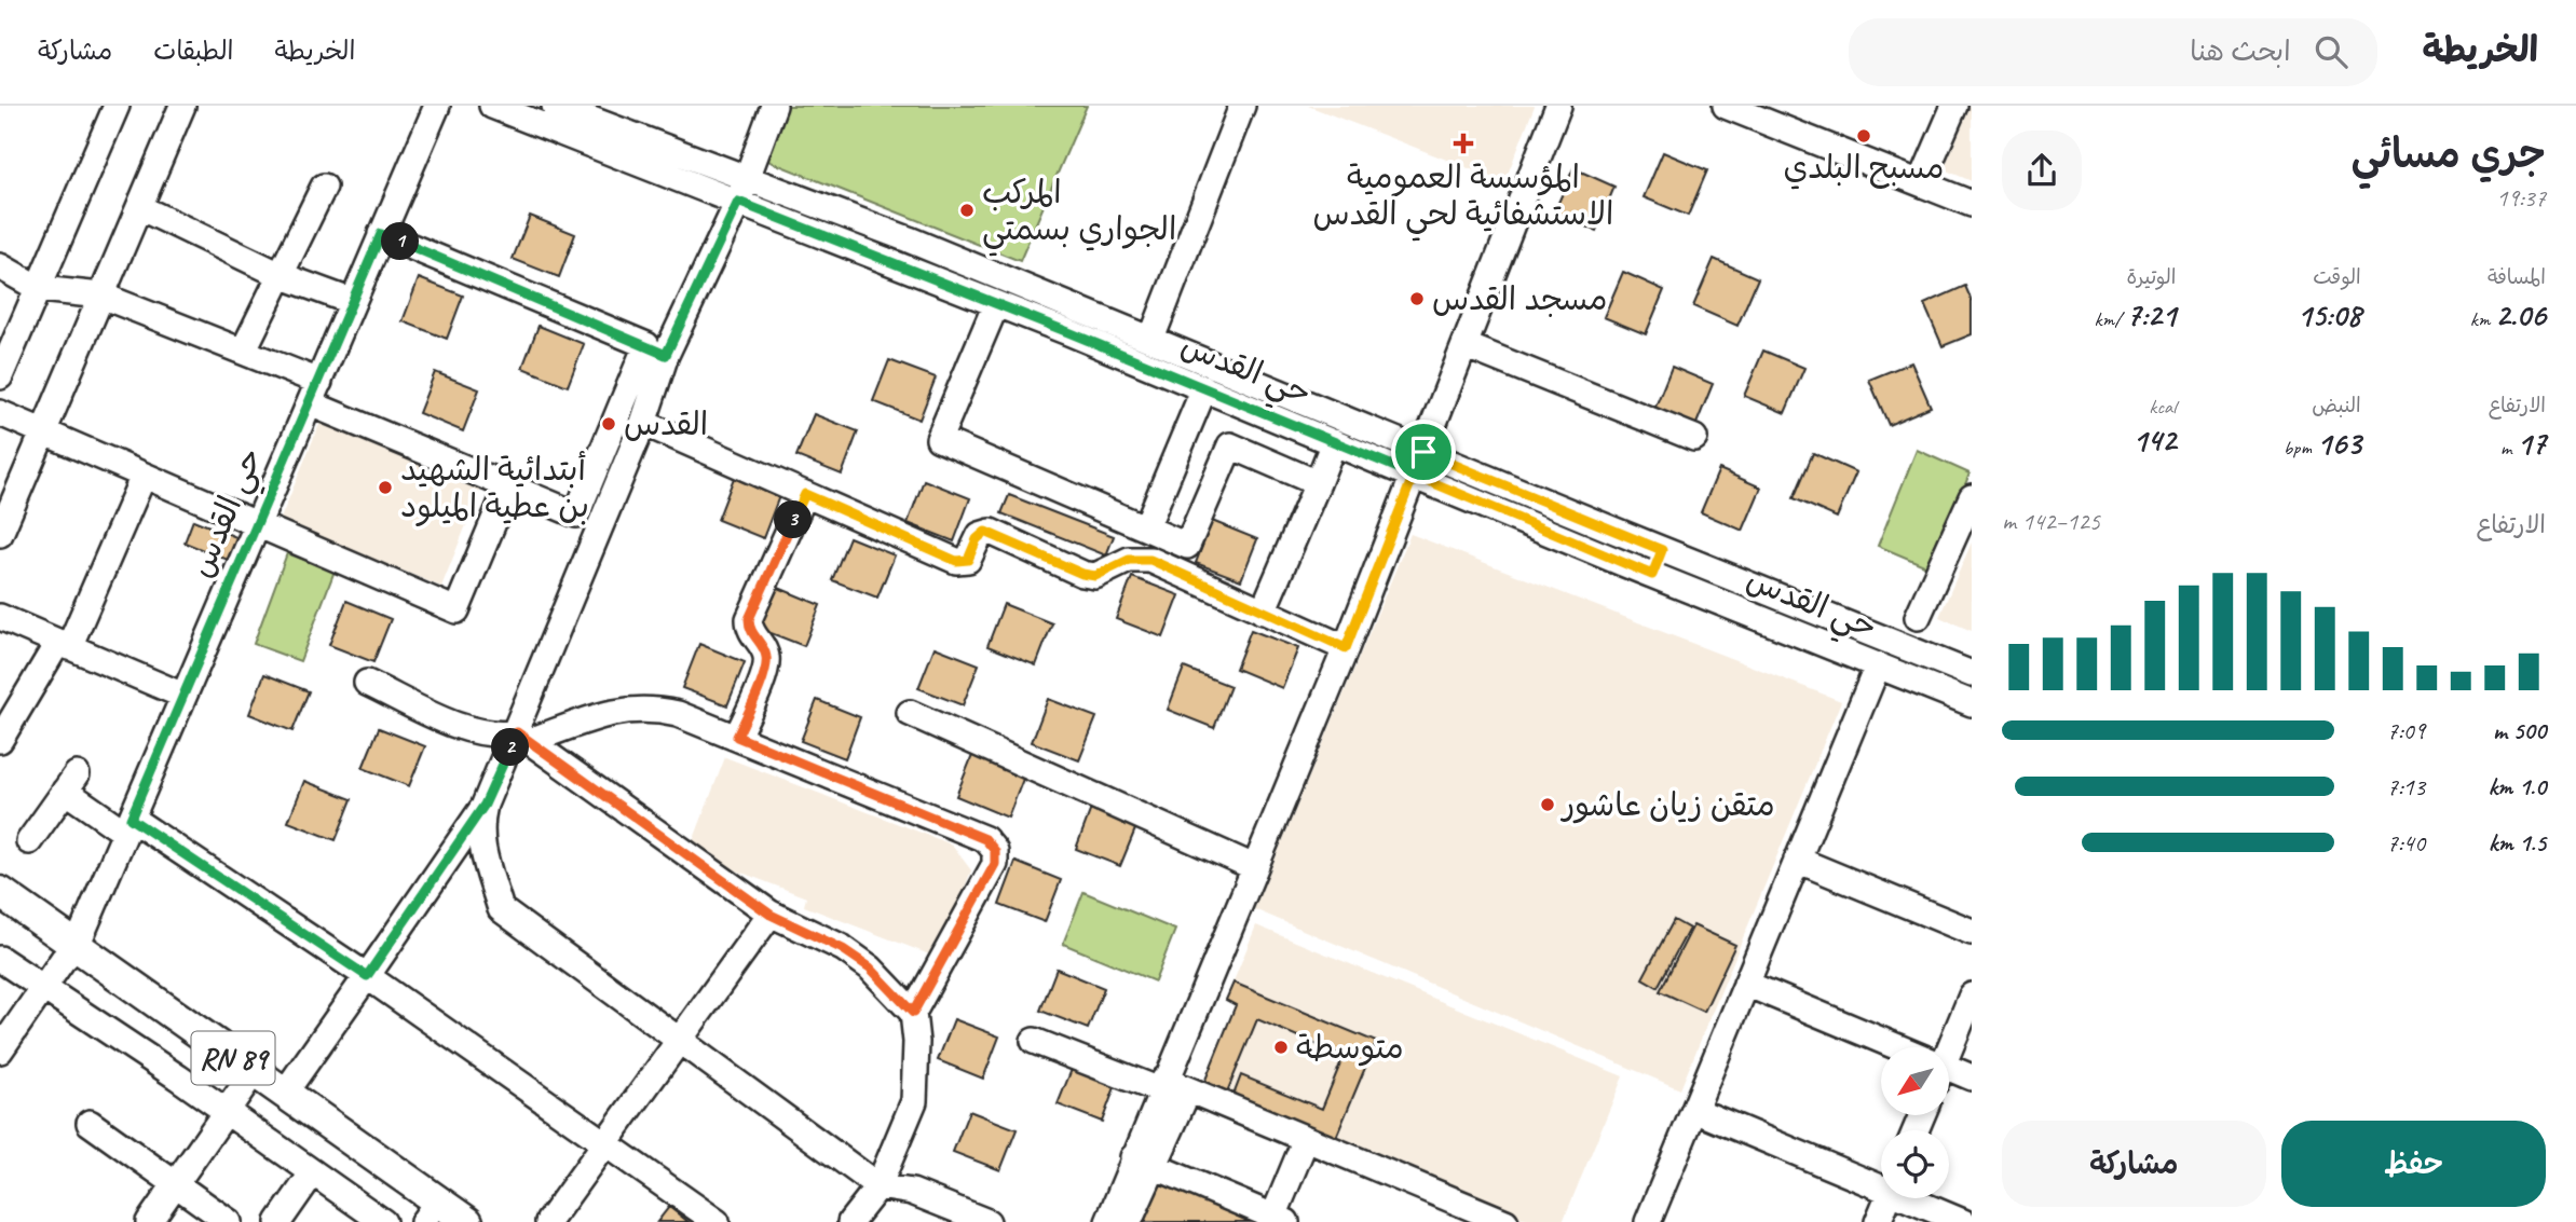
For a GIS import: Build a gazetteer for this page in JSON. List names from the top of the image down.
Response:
{
  "streets": {
    "main road": ["RN 89"],
    "street": ["حي القدس"]
  },
  "crossings": [
    ["حي القدس", "RN 89"]
  ],
  "places": {
    "other": [
      "مسبح البلدي",
      "المركب الجواري بسمتي",
      "مسجد القدس",
      "القدس",
      "أبتدائية الشهيد بن عطية الميلود",
      "متقن زيان عاشور",
      "متوسطة"
    ],
    "health": ["المؤسسة العمومية الاستشفائية لحي القدس"]
  },
  "north": "bottom left",
  "page": {
    "header": "الخريطة",
    "search": "ابحث هنا",
    "nav": ["الخريطة", "الطبقات", "مشاركة"],
    "heading": ["جري مسائي", "19:37"],
    "pins": ["1", "3", "2"],
    "stats": [
      ["المسافة", "2.06 km"],
      ["الوقت", "15:08"],
      ["الوتيرة", "7:21 /km"],
      ["الارتفاع", "17 m"],
      ["النبض", "163 bpm"],
      ["kcal", "142"]
    ],
    "chart": ["الارتفاع", "125–142 m"],
    "list": [
      {
        "name": "500 m",
        "note": "7:09"
      },
      {
        "name": "1.0 km",
        "note": "7:13"
      },
      {
        "name": "1.5 km",
        "note": "7:40"
      }
    ],
    "buttons": ["حفظ", "مشاركة"]
  }
}
